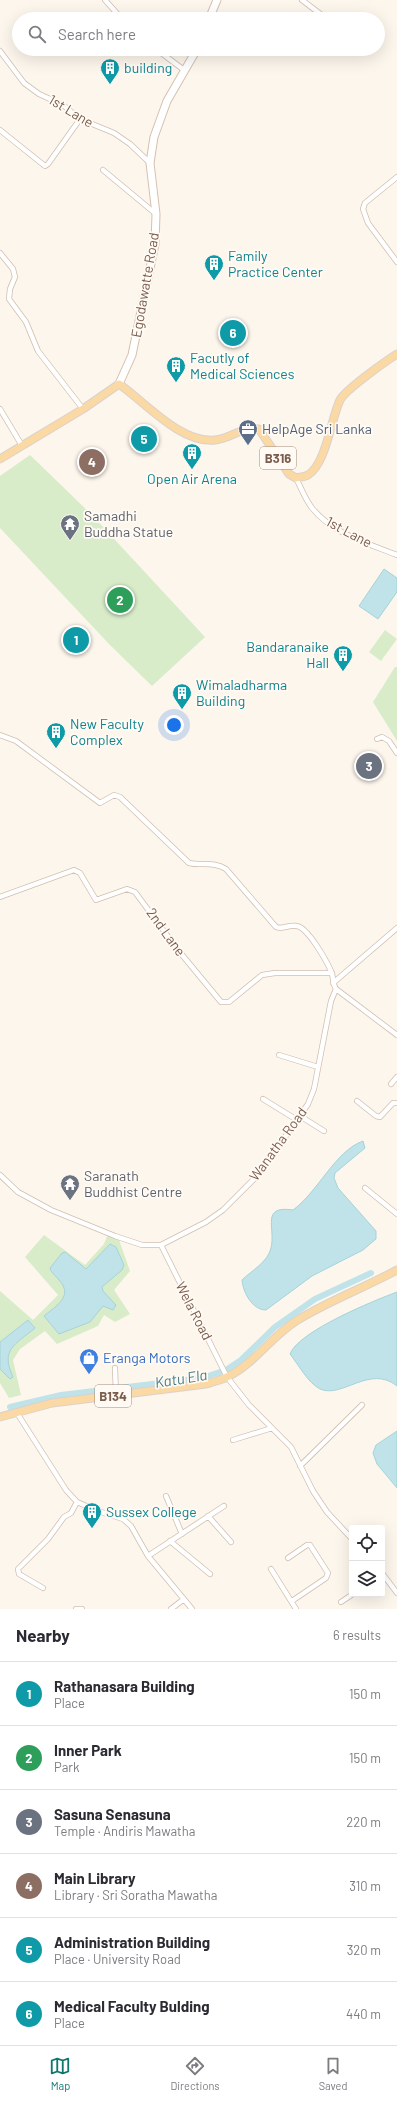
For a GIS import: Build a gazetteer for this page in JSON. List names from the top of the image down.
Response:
{
  "streets": {
    "main road": ["B316", "B134"],
    "street": [
      "1st Lane",
      "Egodawatte Road",
      "2nd Lane",
      "Wanatha Road",
      "Wela Road"
    ]
  },
  "crossings": [
    ["1st Lane", "Egodawatte Road"],
    ["1st Lane", "B316"],
    ["Egodawatte Road", "B316"],
    ["Wanatha Road", "Wela Road"],
    ["Wela Road", "B134"]
  ],
  "water": ["Katu Ela"],
  "places": {
    "building": [
      "building",
      "Family Practice Center",
      "Facutly of Medical Sciences",
      "Open Air Arena",
      "Bandaranaike Hall",
      "Wimaladharma Building",
      "New Faculty Complex",
      "Sussex College"
    ],
    "office": ["HelpAge Sri Lanka"],
    "temple": ["Samadhi Buddha Statue", "Saranath Buddhist Centre"],
    "shop": ["Eranga Motors"]
  },
  "page": {
    "search": "Search here",
    "pins": [
      "6",
      "5",
      "4",
      "2",
      "1",
      "3"
    ],
    "heading": ["Nearby", "6 results"],
    "list": [
      {
        "mark": "1",
        "name": "Rathanasara Building",
        "note": "Place",
        "value": "150 m"
      },
      {
        "mark": "2",
        "name": "Inner Park",
        "note": "Park",
        "value": "150 m"
      },
      {
        "mark": "3",
        "name": "Sasuna Senasuna",
        "note": "Temple · Andiris Mawatha",
        "value": "220 m"
      },
      {
        "mark": "4",
        "name": "Main Library",
        "note": "Library · Sri Soratha Mawatha",
        "value": "310 m"
      },
      {
        "mark": "5",
        "name": "Administration Building",
        "note": "Place · University Road",
        "value": "320 m"
      },
      {
        "mark": "6",
        "name": "Medical Faculty Bulding",
        "note": "Place",
        "value": "440 m"
      }
    ],
    "nav": ["Map", "Directions", "Saved"]
  }
}
